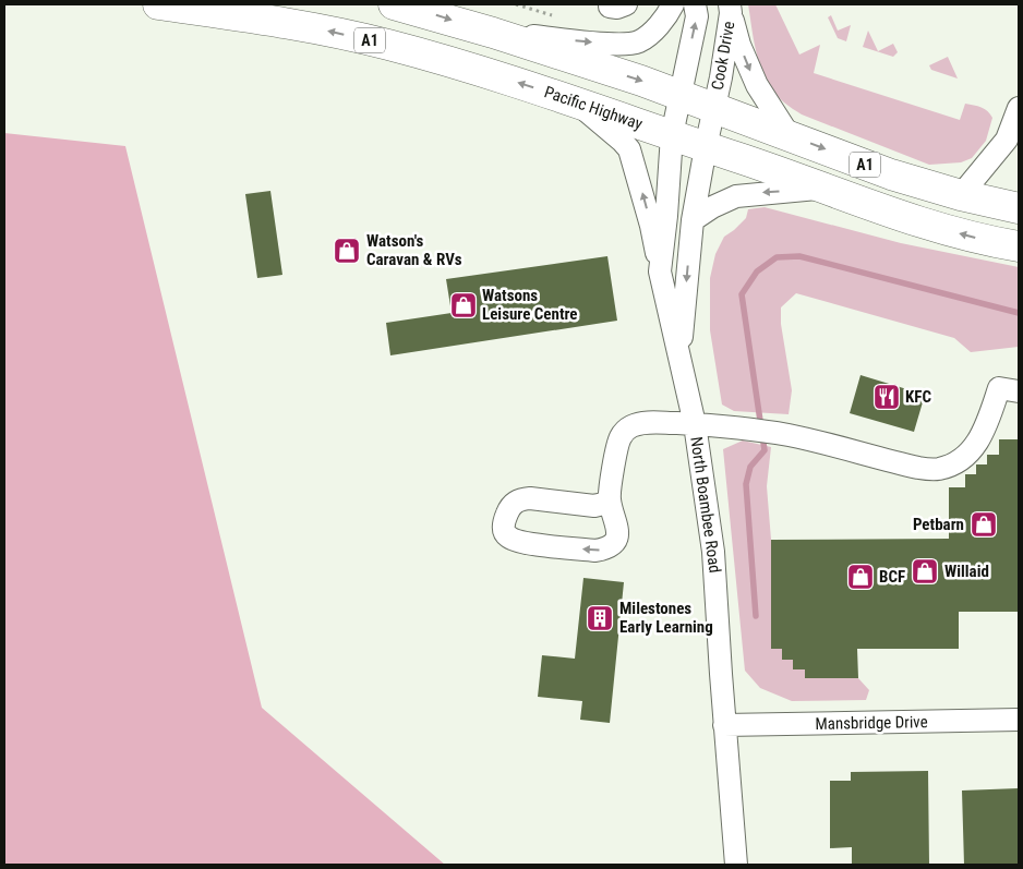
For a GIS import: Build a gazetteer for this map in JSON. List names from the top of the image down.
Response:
{
  "streets": {
    "highway": ["A1", "Pacific Highway"],
    "street": ["Cook Drive", "North Boambee Road", "Mansbridge Drive"]
  },
  "crossings": [
    ["A1", "Cook Drive"],
    ["A1", "North Boambee Road"],
    ["Cook Drive", "North Boambee Road"],
    ["Pacific Highway", "North Boambee Road"],
    ["North Boambee Road", "Mansbridge Drive"]
  ],
  "places": {
    "shop": [
      "Watson's Caravan & RVs",
      "Watsons Leisure Centre",
      "Petbarn",
      "Willaid",
      "BCF"
    ],
    "restaurant": ["KFC"],
    "building": ["Milestones Early Learning"]
  }
}
